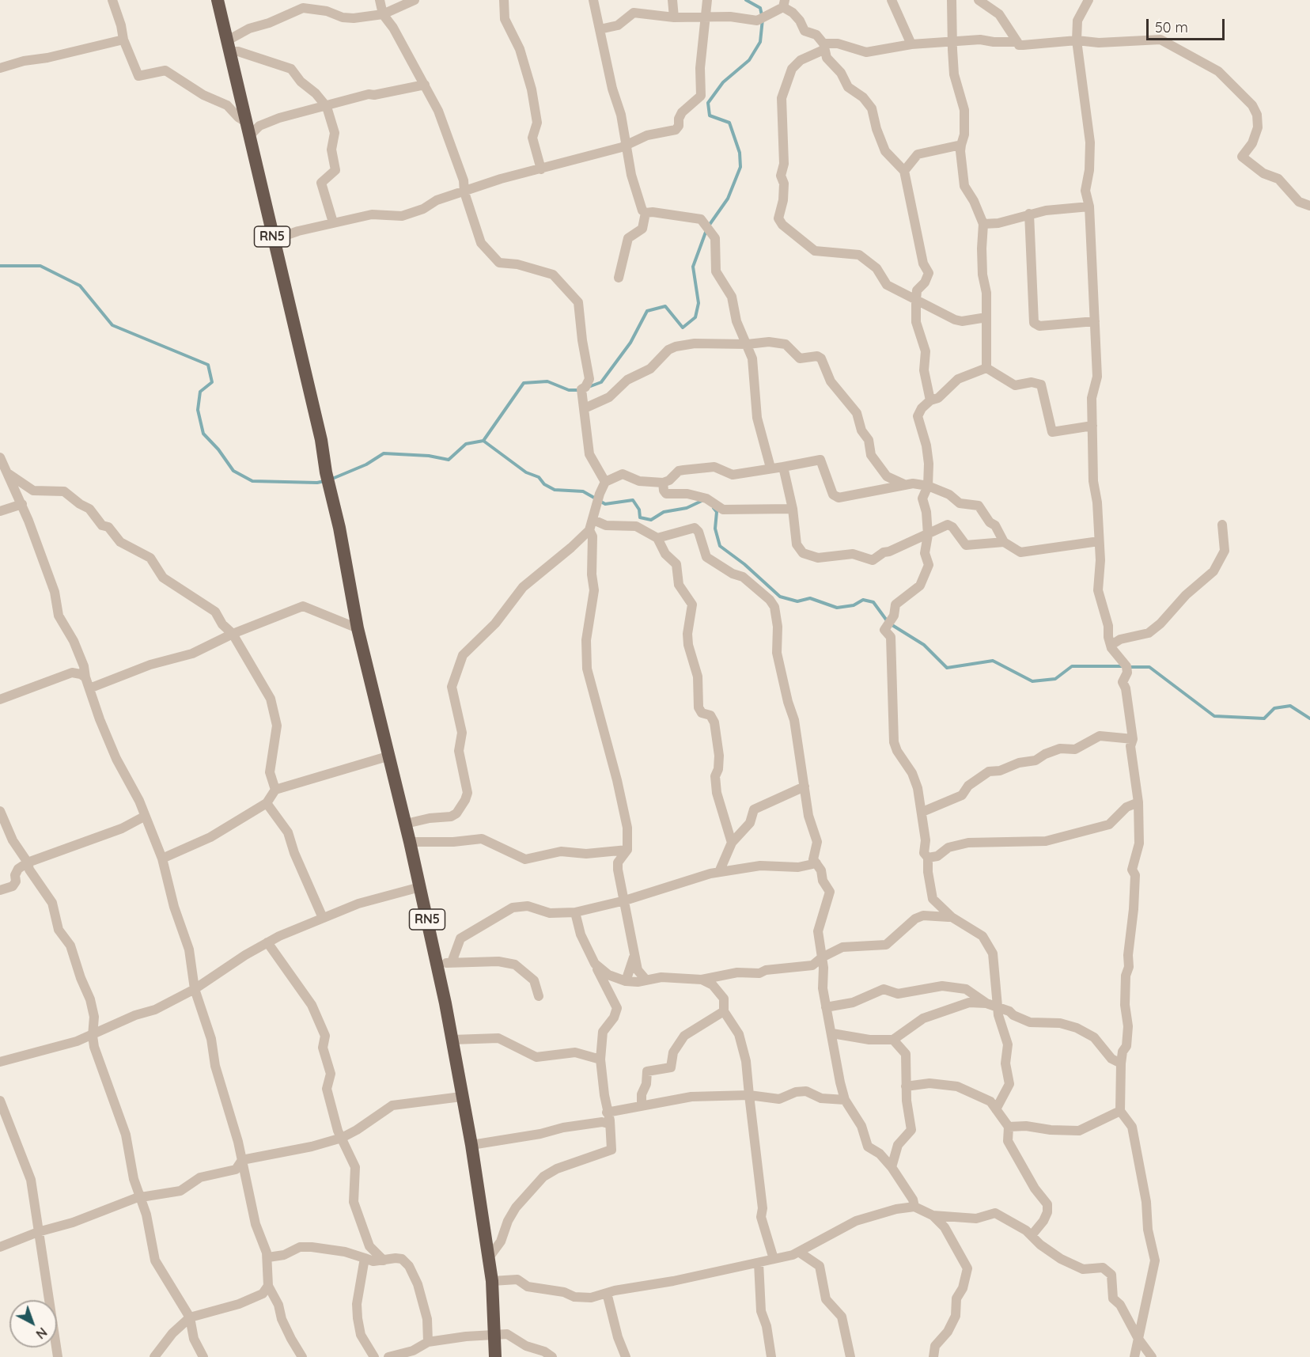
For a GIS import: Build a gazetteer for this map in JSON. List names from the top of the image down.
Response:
{
  "streets": {
    "highway": ["RN5"]
  },
  "scale_bar": "50 m",
  "north": "bottom right"
}
